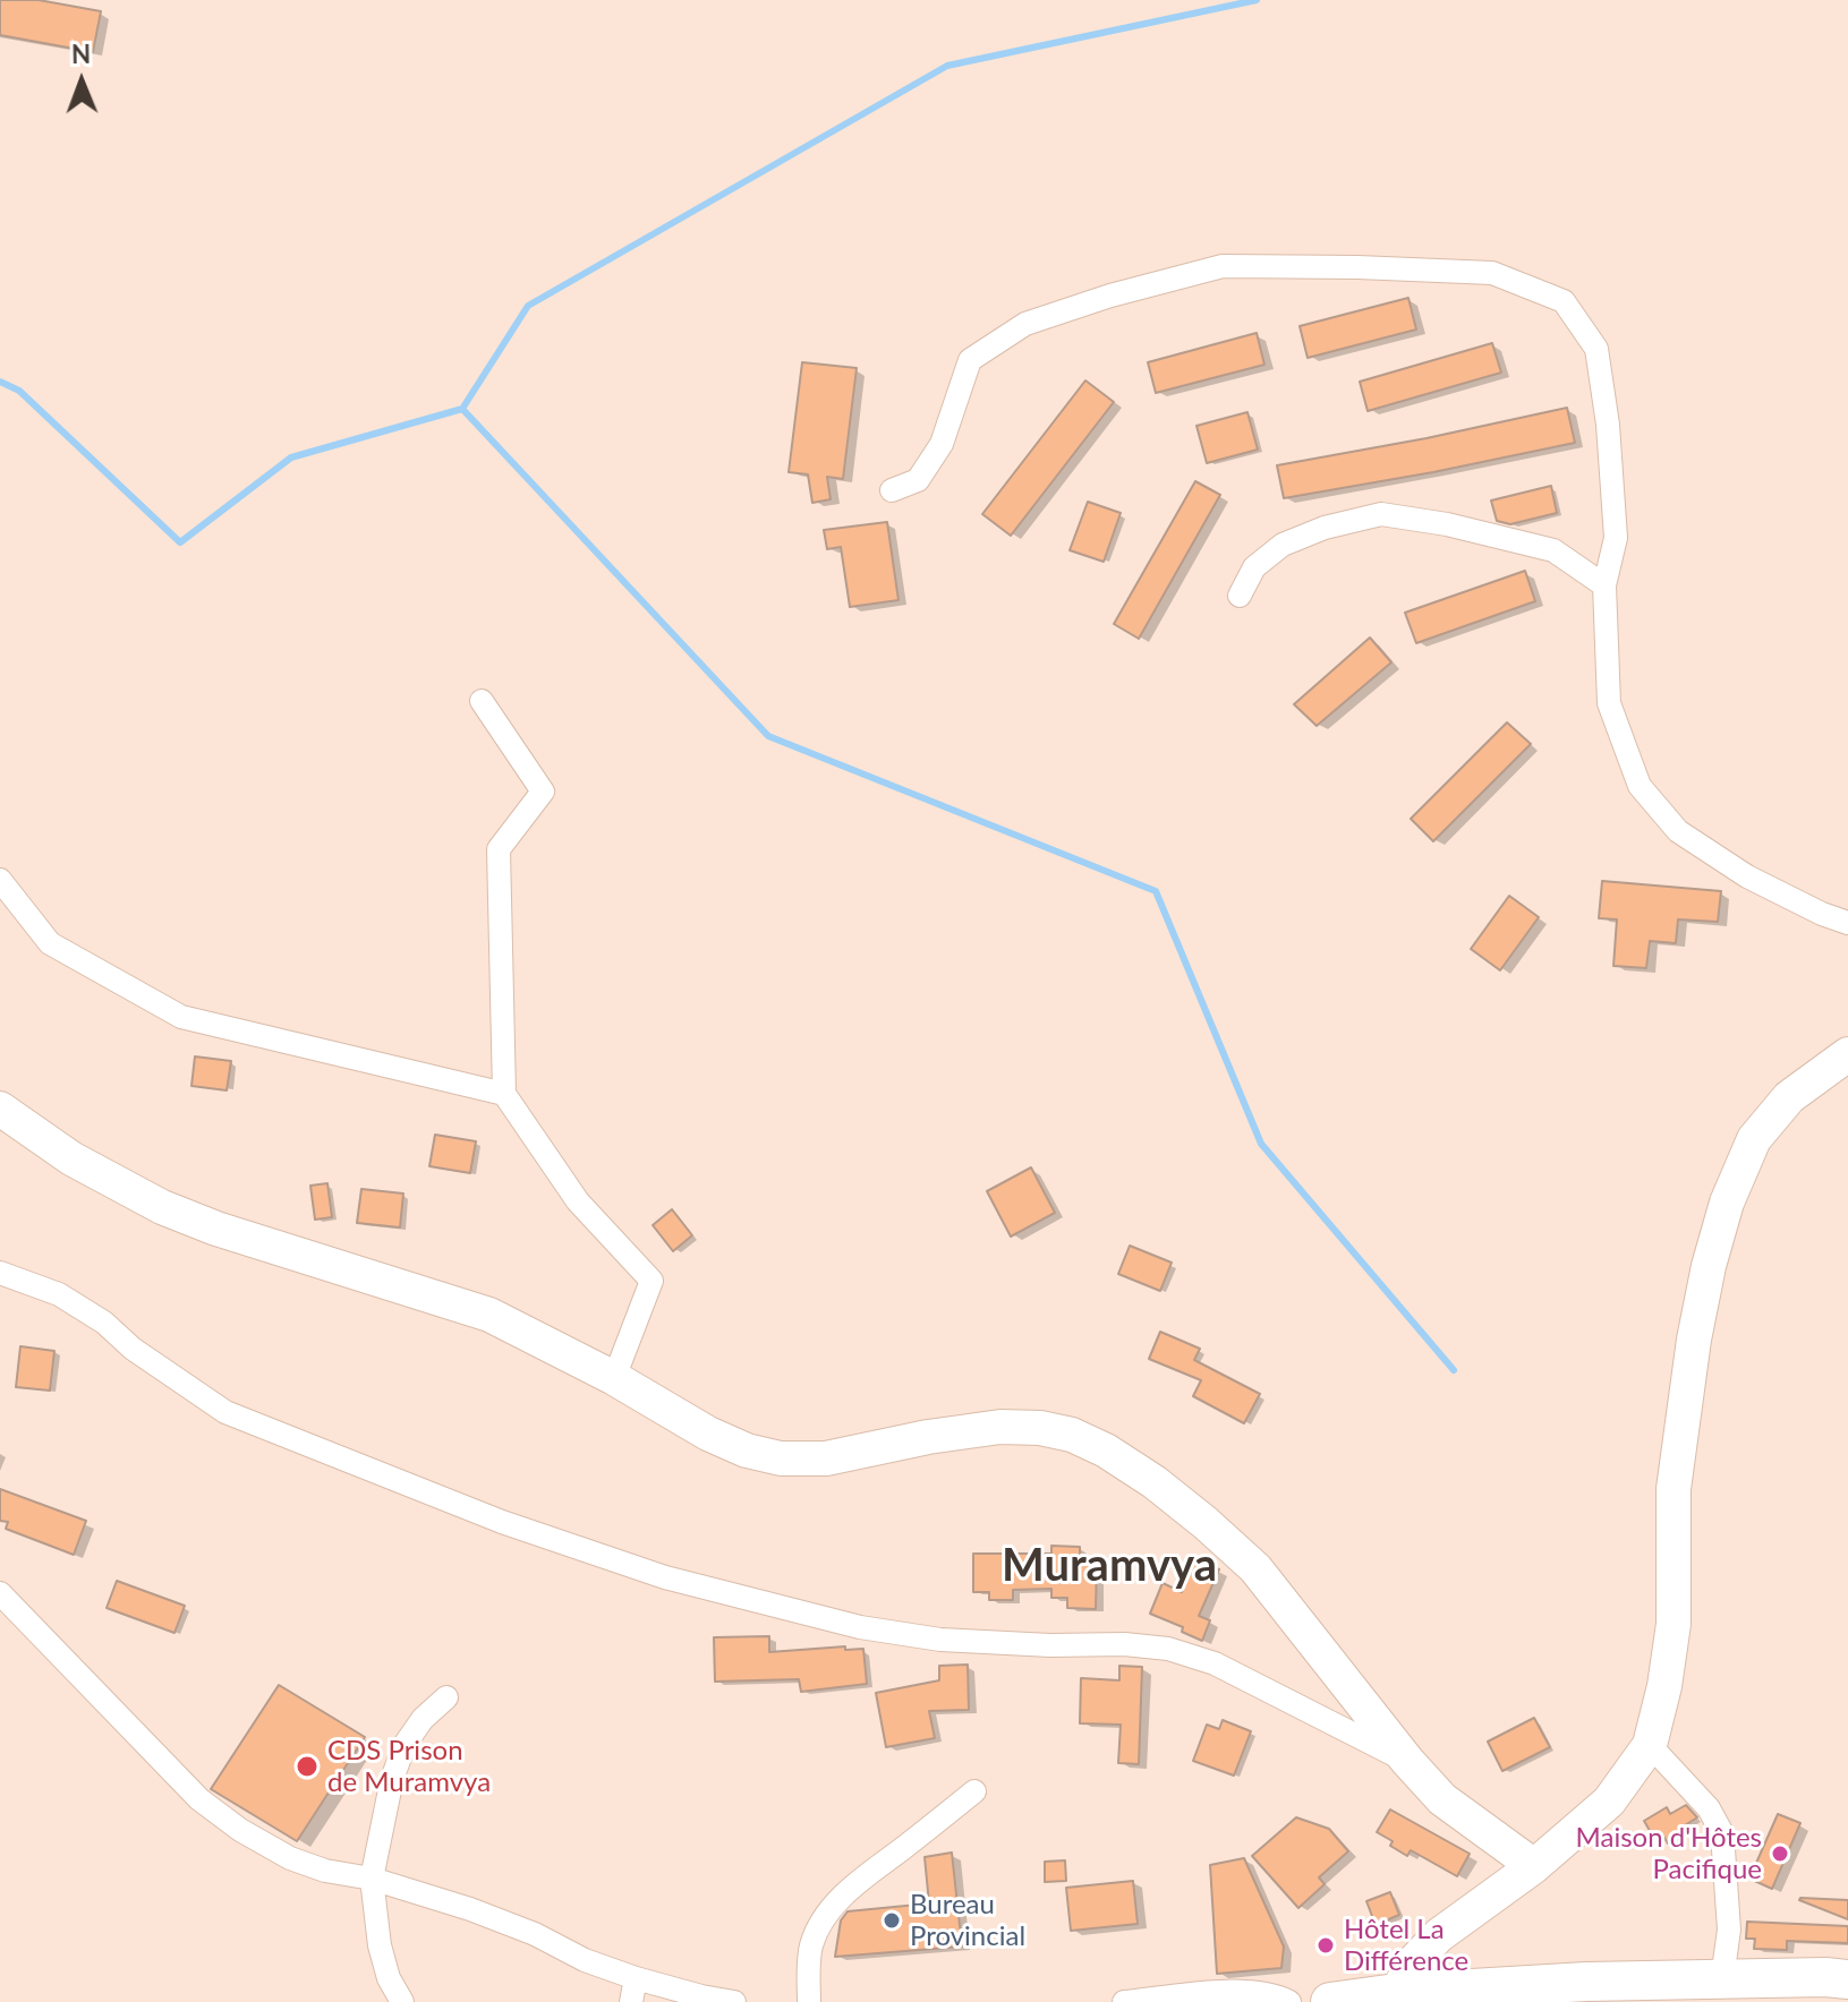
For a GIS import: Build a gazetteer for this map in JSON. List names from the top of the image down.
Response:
{
  "districts": ["Muramvya"],
  "places": [
    "CDS Prison de Muramvya",
    "Maison d'Hôtes Pacifique",
    "Bureau Provincial",
    "Hôtel La Différence"
  ],
  "north": "top"
}
